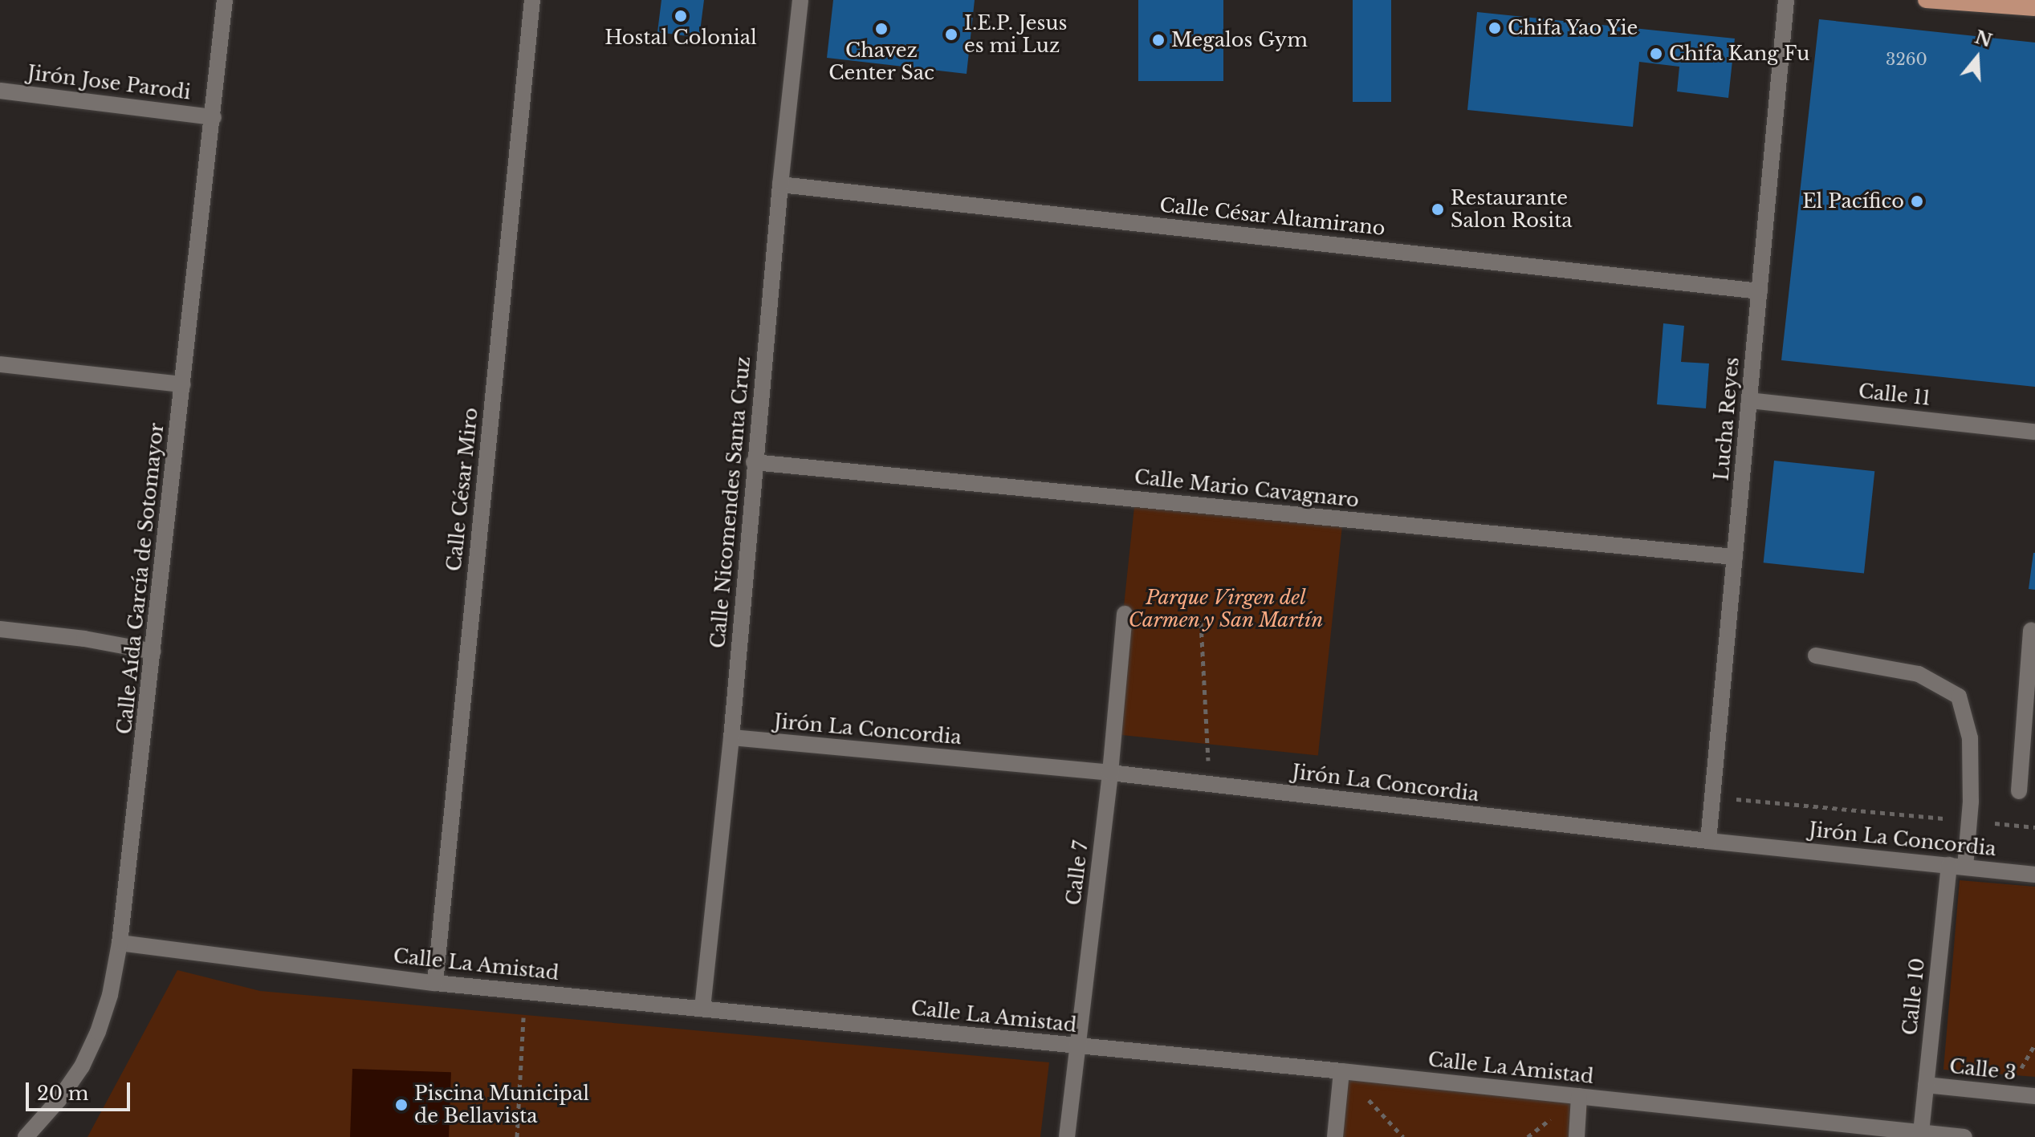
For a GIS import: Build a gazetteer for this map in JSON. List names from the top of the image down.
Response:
{
  "streets": {
    "street": [
      "Jirón Jose Parodi",
      "Calle César Altamirano",
      "Calle 11",
      "Lucha Reyes",
      "Calle Mario Cavagnaro",
      "Calle César Miro",
      "Calle Nicomendes Santa Cruz",
      "Calle Aída García de Sotomayor",
      "Jirón La Concordia",
      "Calle 7",
      "Calle La Amistad",
      "Calle 10",
      "Calle 3"
    ]
  },
  "crossings": [
    ["Jirón Jose Parodi", "Calle Aída García de Sotomayor"],
    ["Calle César Altamirano", "Lucha Reyes"],
    ["Calle César Altamirano", "Calle Nicomendes Santa Cruz"],
    ["Calle 11", "Lucha Reyes"],
    ["Lucha Reyes", "Calle Mario Cavagnaro"],
    ["Lucha Reyes", "Jirón La Concordia"],
    ["Calle Mario Cavagnaro", "Calle Nicomendes Santa Cruz"],
    ["Calle César Miro", "Calle La Amistad"],
    ["Calle Nicomendes Santa Cruz", "Jirón La Concordia"],
    ["Calle Nicomendes Santa Cruz", "Calle La Amistad"],
    ["Calle Aída García de Sotomayor", "Calle La Amistad"],
    ["Jirón La Concordia", "Calle 7"],
    ["Jirón La Concordia", "Calle 10"],
    ["Calle 7", "Calle La Amistad"],
    ["Calle La Amistad", "Calle 10"],
    ["Calle 10", "Calle 3"]
  ],
  "parks": ["Parque Virgen del Carmen y San Martín"],
  "places": [
    "Hostal Colonial",
    "Chifa Yao Yie",
    "Chavez Center Sac",
    "I.E.P. Jesus es mi Luz",
    "Megalos Gym",
    "Chifa Kang Fu",
    "El Pacífico",
    "Restaurante Salon Rosita",
    "Piscina Municipal de Bellavista"
  ],
  "house_numbers": ["3260"],
  "scale_bar": "20 m",
  "north": "top"
}
